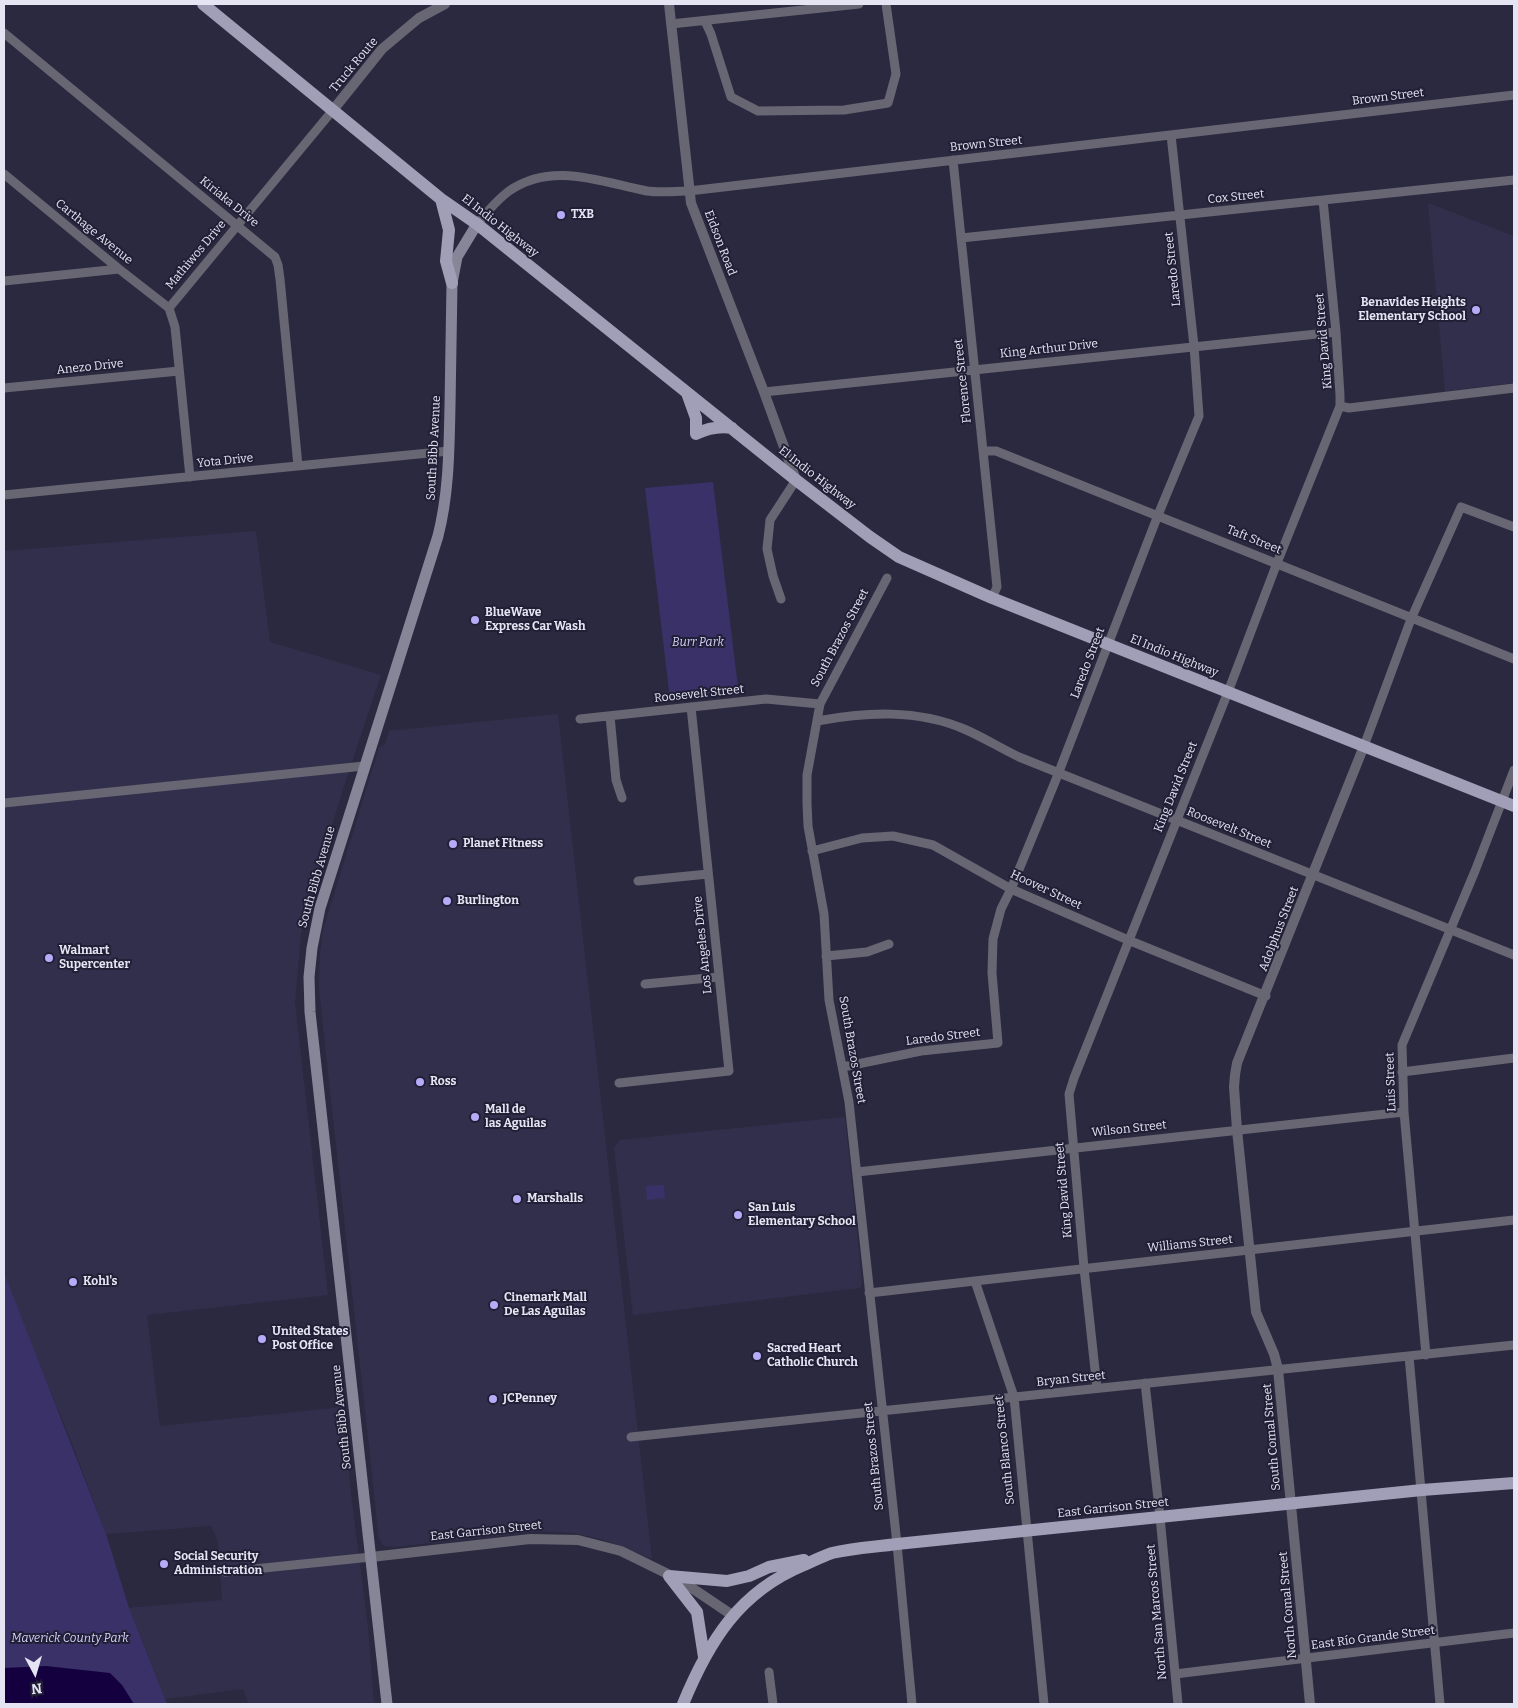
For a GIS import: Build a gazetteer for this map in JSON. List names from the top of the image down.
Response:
{
  "streets": {
    "main road": ["El Indio Highway", "South Bibb Avenue", "East Garrison Street"],
    "street": [
      "Truck Route",
      "Brown Street",
      "Cox Street",
      "Kiriaka Drive",
      "Carthage Avenue",
      "Eidson Road",
      "Mathiwos Drive",
      "Laredo Street",
      "King David Street",
      "King Arthur Drive",
      "Anezo Drive",
      "Florence Street",
      "Yota Drive",
      "Taft Street",
      "South Brazos Street",
      "Roosevelt Street",
      "Hoover Street",
      "Adolphus Street",
      "Los Angeles Drive",
      "Luis Street",
      "Wilson Street",
      "Williams Street",
      "Bryan Street",
      "South Comal Street",
      "South Blanco Street",
      "North Comal Street",
      "North San Marcos Street",
      "East Río Grande Street"
    ]
  },
  "crossings": [
    ["Truck Route", "El Indio Highway"],
    ["Truck Route", "Mathiwos Drive"],
    ["Brown Street", "El Indio Highway"],
    ["Brown Street", "Eidson Road"],
    ["Brown Street", "Laredo Street"],
    ["Brown Street", "Florence Street"],
    ["Brown Street", "South Bibb Avenue"],
    ["Cox Street", "Laredo Street"],
    ["Cox Street", "King David Street"],
    ["Cox Street", "Florence Street"],
    ["Kiriaka Drive", "Mathiwos Drive"],
    ["Kiriaka Drive", "Yota Drive"],
    ["El Indio Highway", "Eidson Road"],
    ["El Indio Highway", "Mathiwos Drive"],
    ["El Indio Highway", "Laredo Street"],
    ["El Indio Highway", "King David Street"],
    ["El Indio Highway", "Florence Street"],
    ["El Indio Highway", "South Bibb Avenue"],
    ["El Indio Highway", "Adolphus Street"],
    ["El Indio Highway", "Luis Street"],
    ["Carthage Avenue", "Mathiwos Drive"],
    ["Eidson Road", "King Arthur Drive"],
    ["Mathiwos Drive", "Anezo Drive"],
    ["Mathiwos Drive", "Yota Drive"],
    ["Laredo Street", "King Arthur Drive"],
    ["Laredo Street", "Taft Street"],
    ["Laredo Street", "South Brazos Street"],
    ["Laredo Street", "Roosevelt Street"],
    ["Laredo Street", "Hoover Street"],
    ["King David Street", "King Arthur Drive"],
    ["King David Street", "Taft Street"],
    ["King David Street", "Roosevelt Street"],
    ["King David Street", "Hoover Street"],
    ["King David Street", "Wilson Street"],
    ["King David Street", "Williams Street"],
    ["King David Street", "Bryan Street"],
    ["King Arthur Drive", "Florence Street"],
    ["Florence Street", "Taft Street"],
    ["South Bibb Avenue", "Yota Drive"],
    ["South Bibb Avenue", "East Garrison Street"],
    ["Taft Street", "Adolphus Street"],
    ["South Brazos Street", "Roosevelt Street"],
    ["South Brazos Street", "Hoover Street"],
    ["South Brazos Street", "Wilson Street"],
    ["South Brazos Street", "Williams Street"],
    ["South Brazos Street", "Bryan Street"],
    ["South Brazos Street", "East Garrison Street"],
    ["Roosevelt Street", "Adolphus Street"],
    ["Roosevelt Street", "Los Angeles Drive"],
    ["Roosevelt Street", "Luis Street"],
    ["Hoover Street", "Adolphus Street"],
    ["Adolphus Street", "Wilson Street"],
    ["Adolphus Street", "Williams Street"],
    ["Adolphus Street", "Bryan Street"],
    ["Adolphus Street", "South Comal Street"],
    ["Luis Street", "Wilson Street"],
    ["Luis Street", "Williams Street"],
    ["Luis Street", "Bryan Street"],
    ["Williams Street", "South Blanco Street"],
    ["Bryan Street", "South Comal Street"],
    ["Bryan Street", "South Blanco Street"],
    ["Bryan Street", "North San Marcos Street"],
    ["South Comal Street", "East Garrison Street"],
    ["South Comal Street", "North Comal Street"],
    ["South Blanco Street", "East Garrison Street"],
    ["East Garrison Street", "North Comal Street"],
    ["East Garrison Street", "North San Marcos Street"],
    ["North Comal Street", "East Río Grande Street"],
    ["North San Marcos Street", "East Río Grande Street"]
  ],
  "parks": ["Burr Park", "Maverick County Park"],
  "places": [
    "TXB",
    "Benavides Heights Elementary School",
    "BlueWave Express Car Wash",
    "Planet Fitness",
    "Burlington",
    "Walmart Supercenter",
    "Ross",
    "Mall de las Aguilas",
    "Marshalls",
    "San Luis Elementary School",
    "Kohl's",
    "Cinemark Mall De Las Aguilas",
    "United States Post Office",
    "Sacred Heart Catholic Church",
    "JCPenney",
    "Social Security Administration"
  ],
  "north": "bottom"
}
